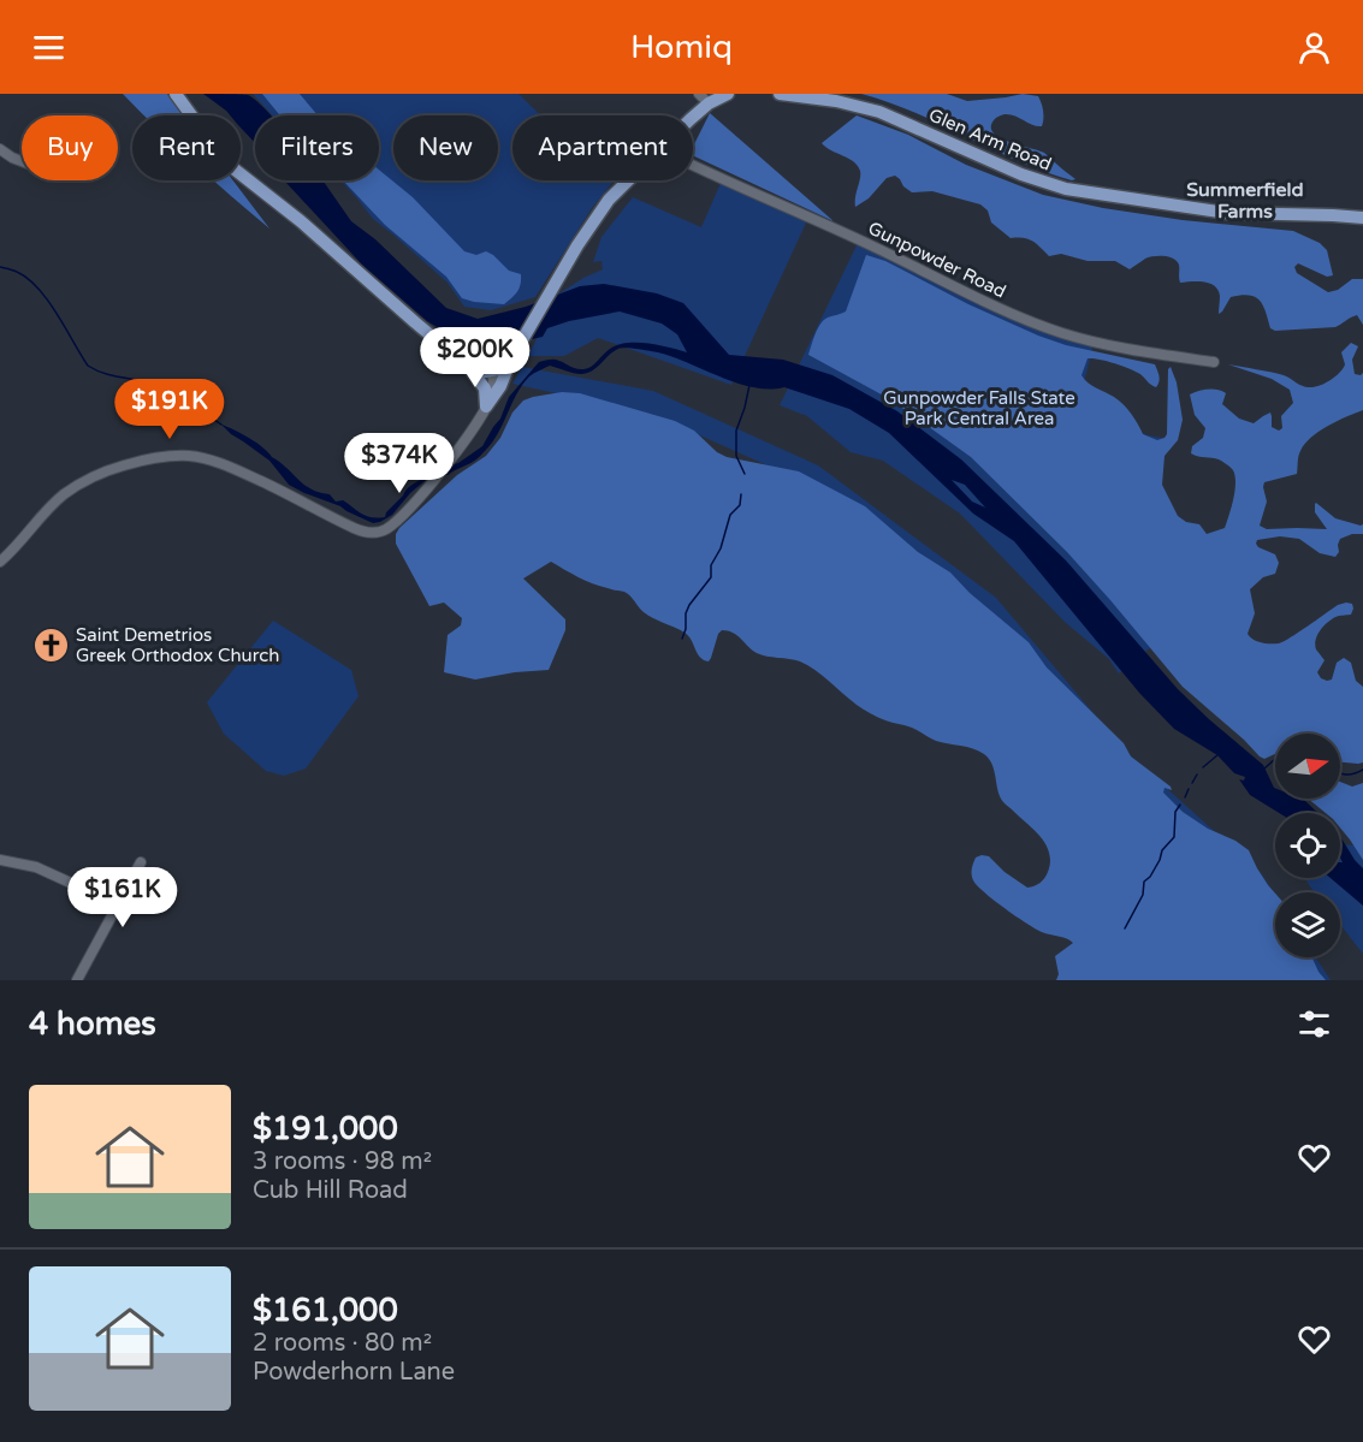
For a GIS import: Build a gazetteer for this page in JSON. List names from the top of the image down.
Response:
{
  "streets": {
    "main road": ["Glen Arm Road"],
    "street": ["Gunpowder Road"]
  },
  "districts": ["Summerfield Farms"],
  "parks": ["Gunpowder Falls State Park Central Area"],
  "places": {
    "church": ["Saint Demetrios Greek Orthodox Church"]
  },
  "north": "right",
  "page": {
    "header": "Homiq",
    "chip": [
      "Buy",
      "Rent",
      "Filters",
      "New",
      "Apartment"
    ],
    "price": [
      "$200K",
      "$191K",
      "$374K",
      "$161K"
    ],
    "heading": "4 homes",
    "list": [
      {
        "name": "$191,000",
        "note": "3 rooms · 98 m² · Cub Hill Road"
      },
      {
        "name": "$161,000",
        "note": "2 rooms · 80 m² · Powderhorn Lane"
      }
    ]
  }
}
